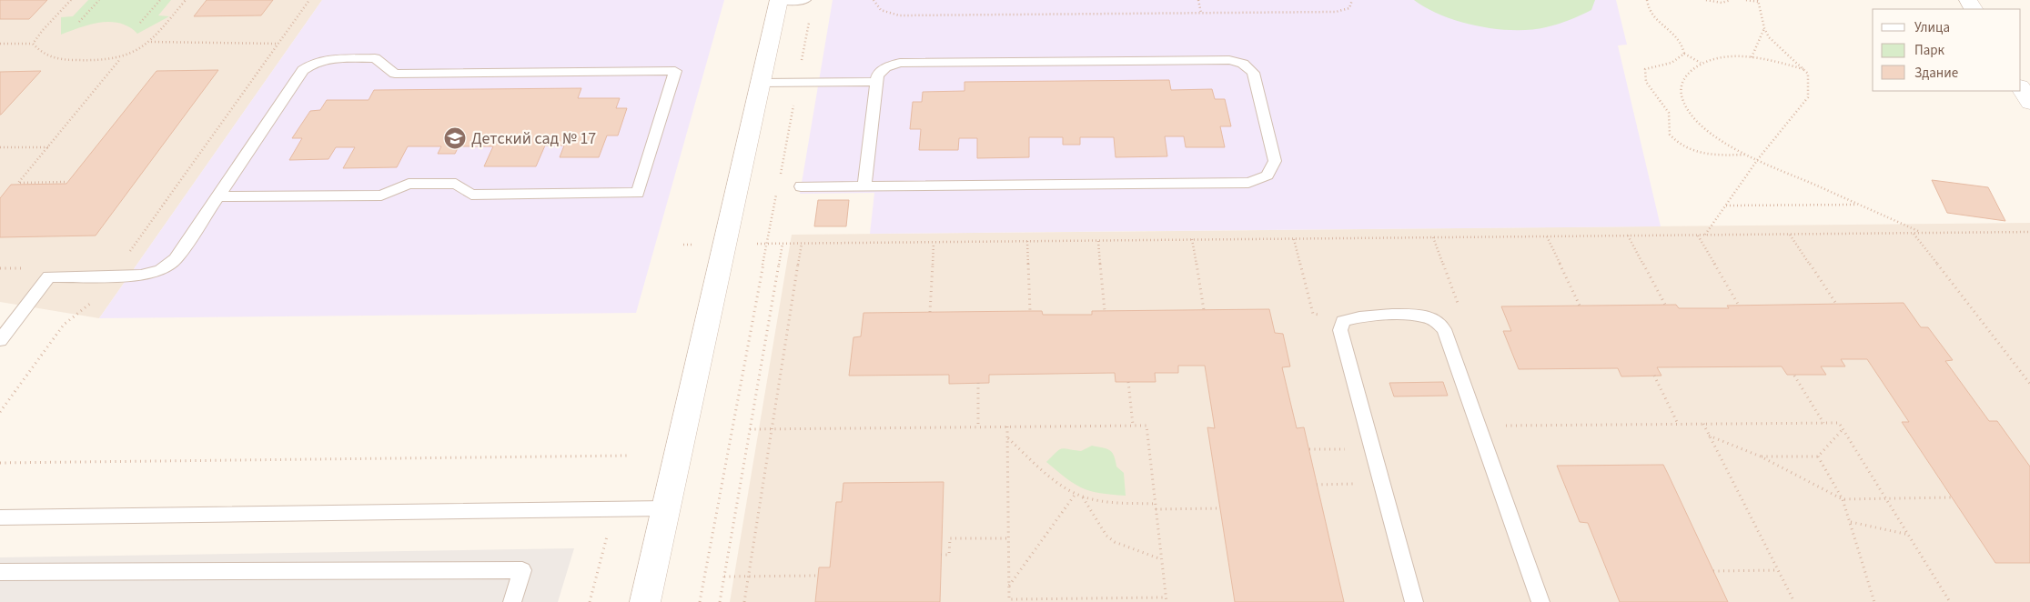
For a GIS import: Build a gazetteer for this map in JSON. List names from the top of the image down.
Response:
{
  "places": {
    "school or university": ["Детский сад № 17"]
  },
  "legend": ["Улица", "Парк", "Здание"]
}
